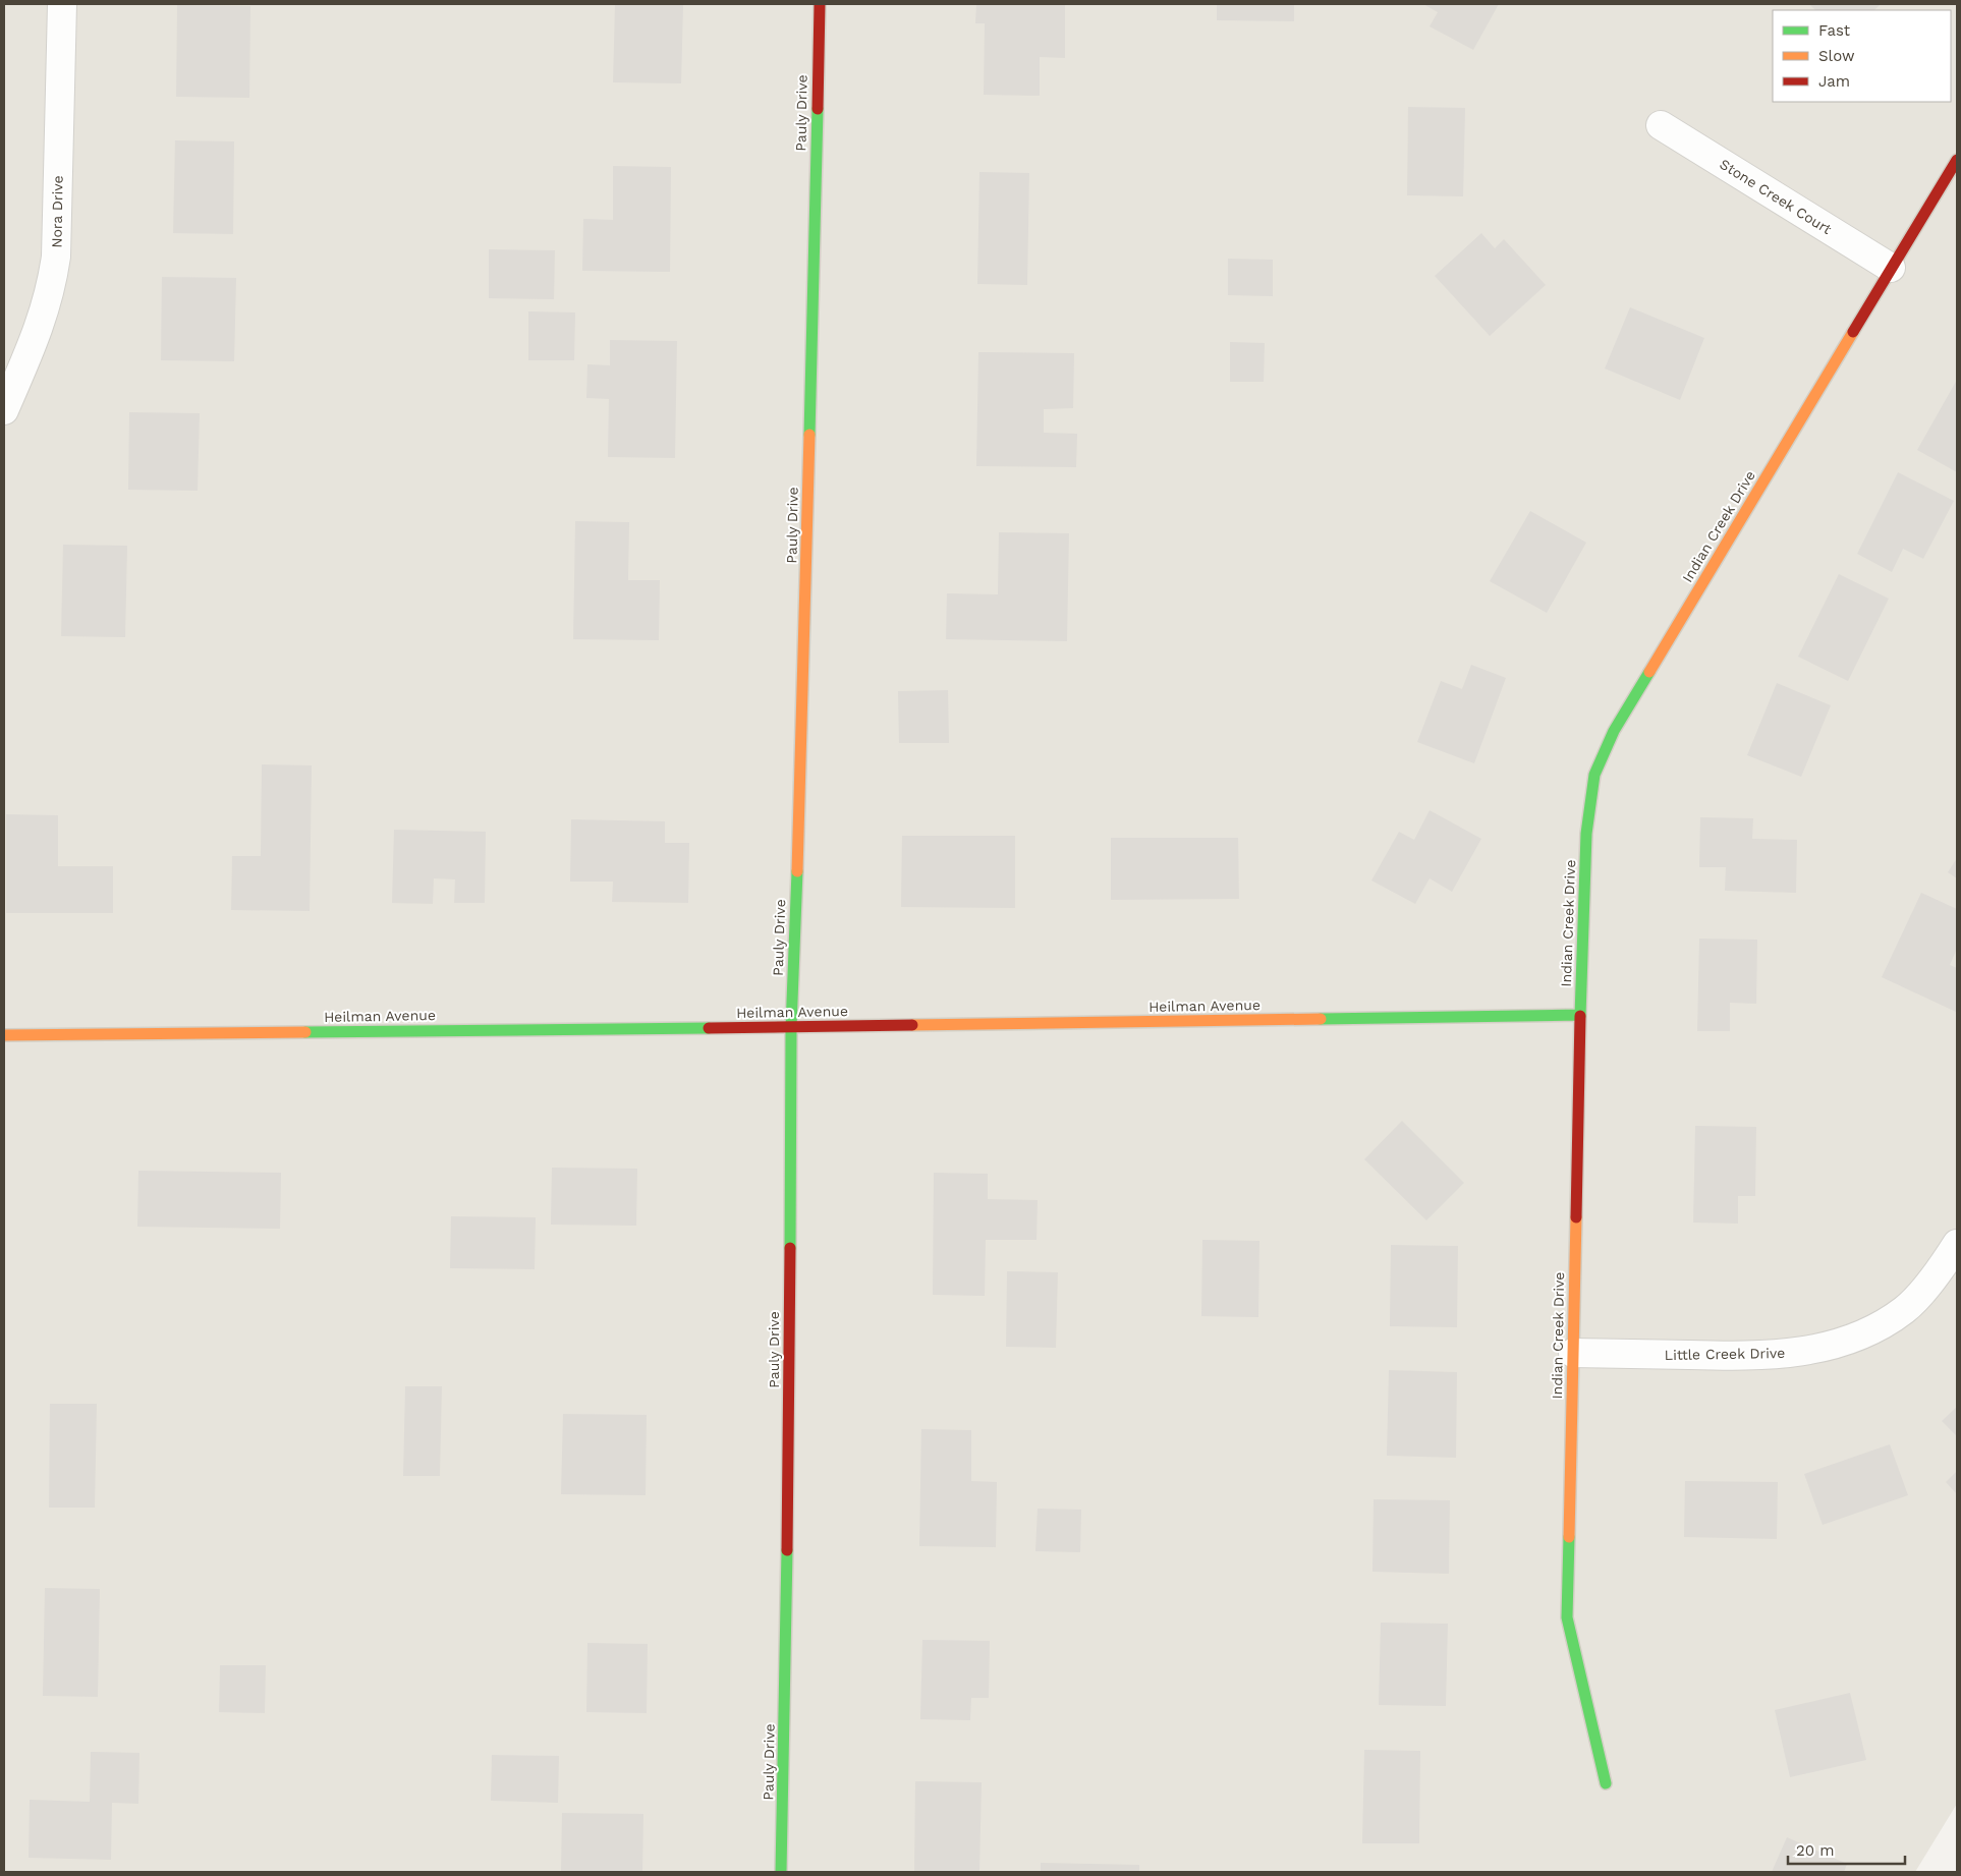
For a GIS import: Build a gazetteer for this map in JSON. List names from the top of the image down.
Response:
{
  "streets": {
    "street": [
      "Pauly Drive",
      "Stone Creek Court",
      "Nora Drive",
      "Indian Creek Drive",
      "Heilman Avenue",
      "Little Creek Drive"
    ]
  },
  "crossings": [
    ["Pauly Drive", "Heilman Avenue"],
    ["Stone Creek Court", "Indian Creek Drive"],
    ["Indian Creek Drive", "Heilman Avenue"],
    ["Indian Creek Drive", "Little Creek Drive"]
  ],
  "legend": ["Fast", "Slow", "Jam"],
  "scale_bar": "20 m"
}
